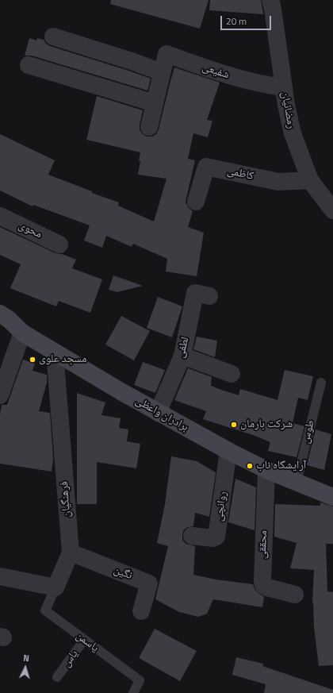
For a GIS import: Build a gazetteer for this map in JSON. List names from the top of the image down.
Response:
{
  "streets": {
    "main road": ["برادران واعظی"],
    "street": [
      "شفیعی",
      "رمضانیان",
      "کاظمی",
      "محوی",
      "لطفی",
      "فرهنگیان",
      "روانچی",
      "محققی",
      "نگین"
    ],
    "lane": ["طوس", "یاسمن", "یاس"]
  },
  "crossings": [
    ["شفیعی", "رمضانیان"],
    ["رمضانیان", "کاظمی"],
    ["لطفی", "برادران واعظی"],
    ["برادران واعظی", "طوس"],
    ["برادران واعظی", "فرهنگیان"],
    ["برادران واعظی", "روانچی"],
    ["برادران واعظی", "محققی"],
    ["فرهنگیان", "نگین"],
    ["فرهنگیان", "یاسمن"],
    ["یاسمن", "یاس"]
  ],
  "places": ["مسجد علوی", "شرکت بارمان", "آرایشگاه ناب"],
  "scale_bar": "20 m",
  "north": "top"
}
